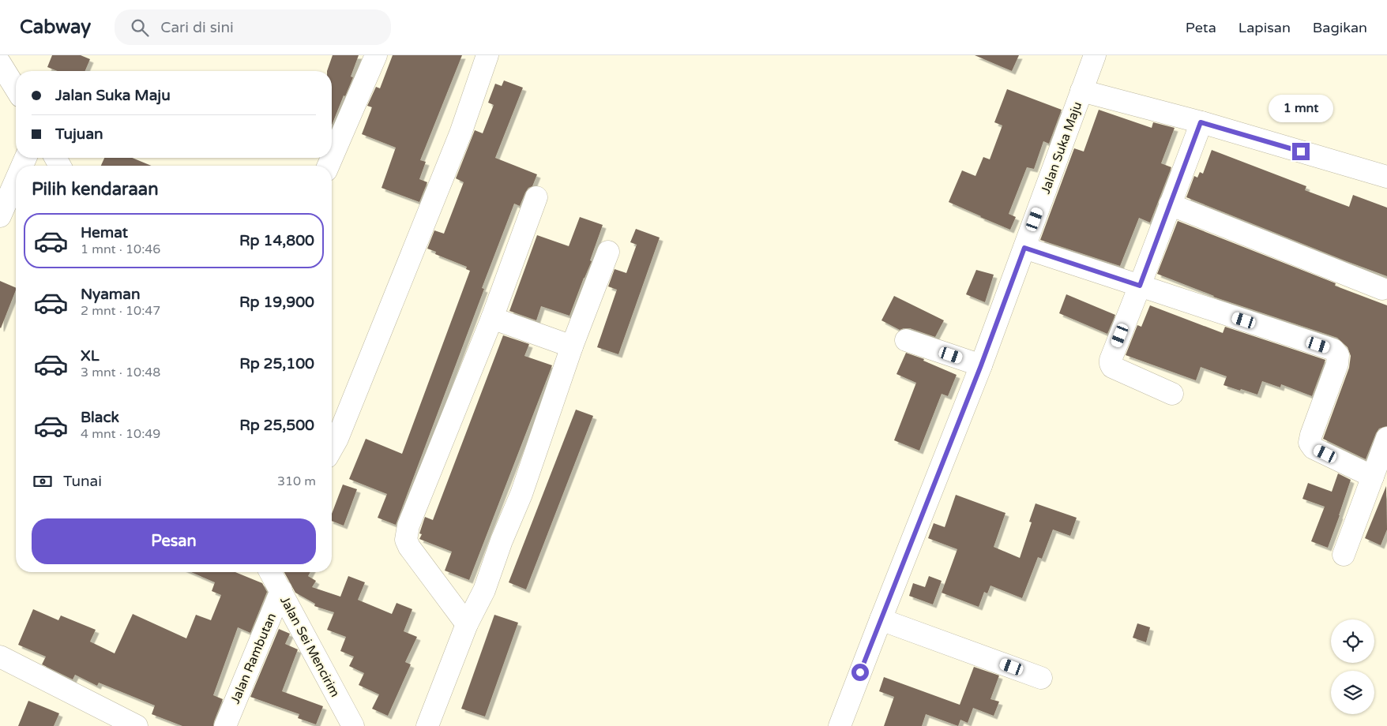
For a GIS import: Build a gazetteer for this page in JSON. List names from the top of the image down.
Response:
{
  "streets": {
    "street": ["Jalan Suka Maju", "Jalan Sei Mencirim", "Jalan Rambutan"]
  },
  "crossings": [
    ["Jalan Sei Mencirim", "Jalan Rambutan"]
  ],
  "page": {
    "header": "Cabway",
    "search": "Cari di sini",
    "nav": ["Peta", "Lapisan", "Bagikan"],
    "banner": ["Jalan Suka Maju", "Tujuan"],
    "bubble": "1 mnt",
    "heading": "Pilih kendaraan",
    "list": [
      {
        "name": "Hemat",
        "note": "1 mnt · 10:46",
        "value": "Rp 14,800"
      },
      {
        "name": "Nyaman",
        "note": "2 mnt · 10:47",
        "value": "Rp 19,900"
      },
      {
        "name": "XL",
        "note": "3 mnt · 10:48",
        "value": "Rp 25,100"
      },
      {
        "name": "Black",
        "note": "4 mnt · 10:49",
        "value": "Rp 25,500"
      }
    ],
    "pay": ["Tunai", "310 m"],
    "buttons": "Pesan"
  }
}
